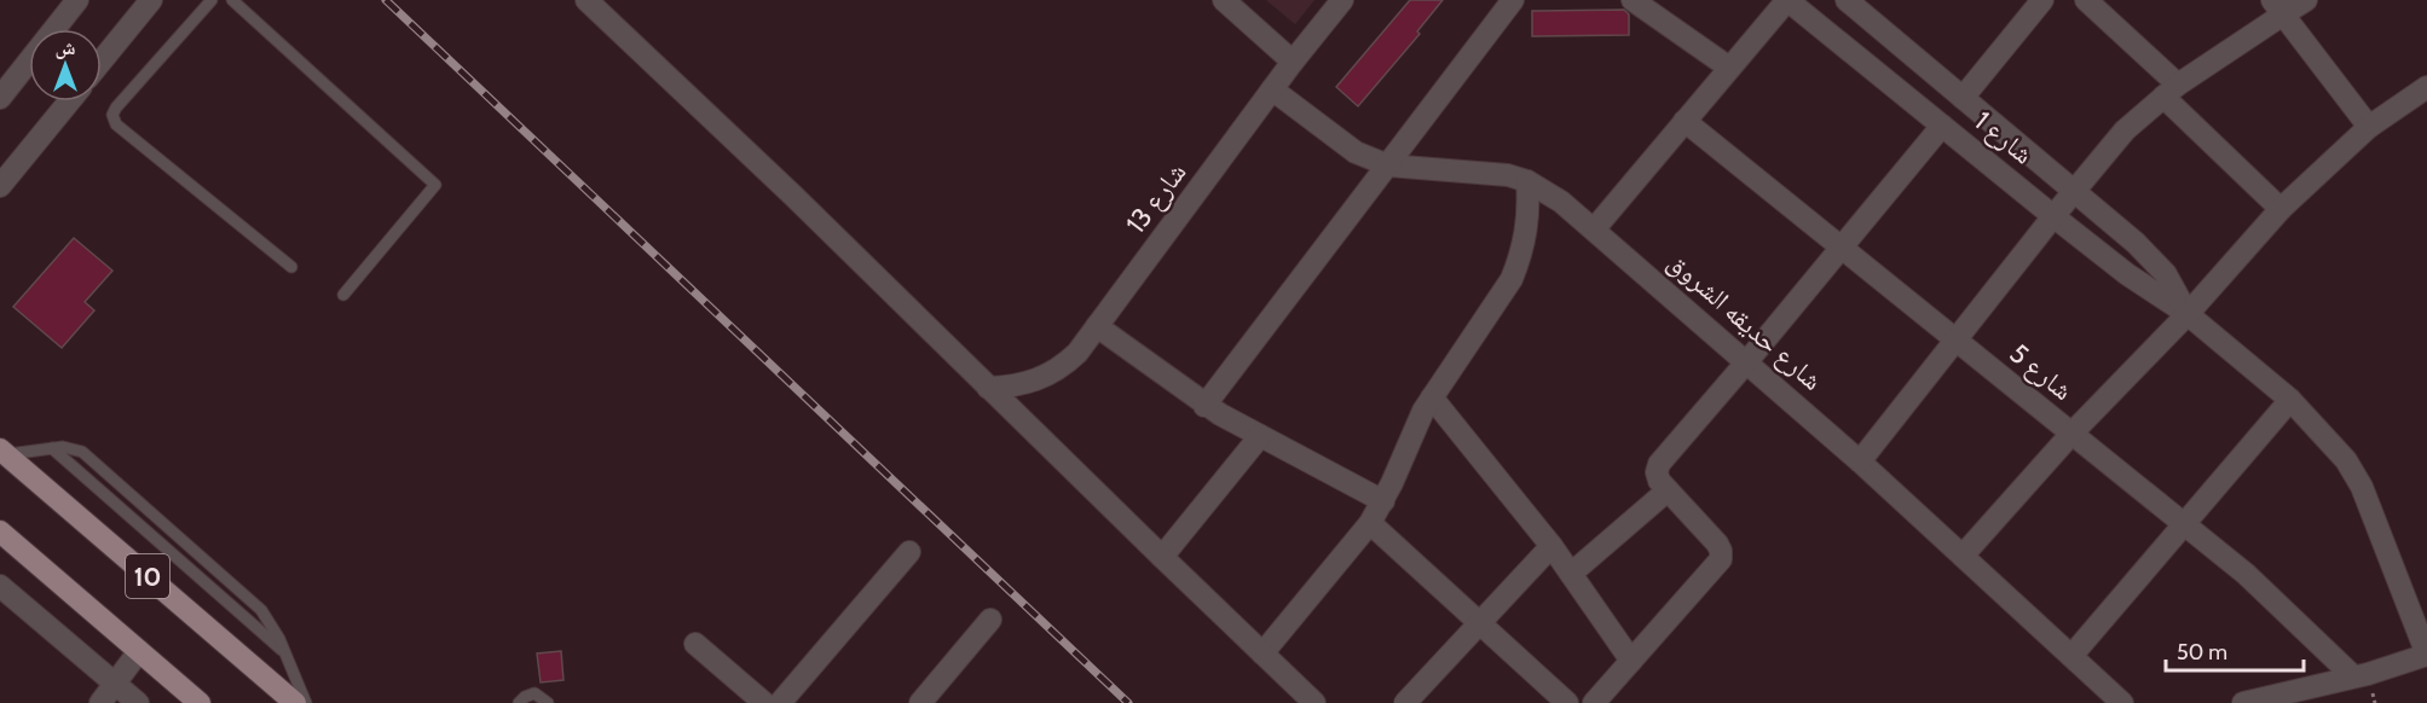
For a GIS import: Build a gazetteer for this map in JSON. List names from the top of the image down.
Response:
{
  "streets": {
    "main road": ["10"],
    "street": [
      "شارع 1",
      "شارع 13",
      "شارع حديقه الشروق",
      "شارع 5"
    ]
  },
  "crossings": [
    ["شارع 13", "شارع حديقه الشروق"]
  ],
  "scale_bar": "50 m",
  "north": "top"
}
